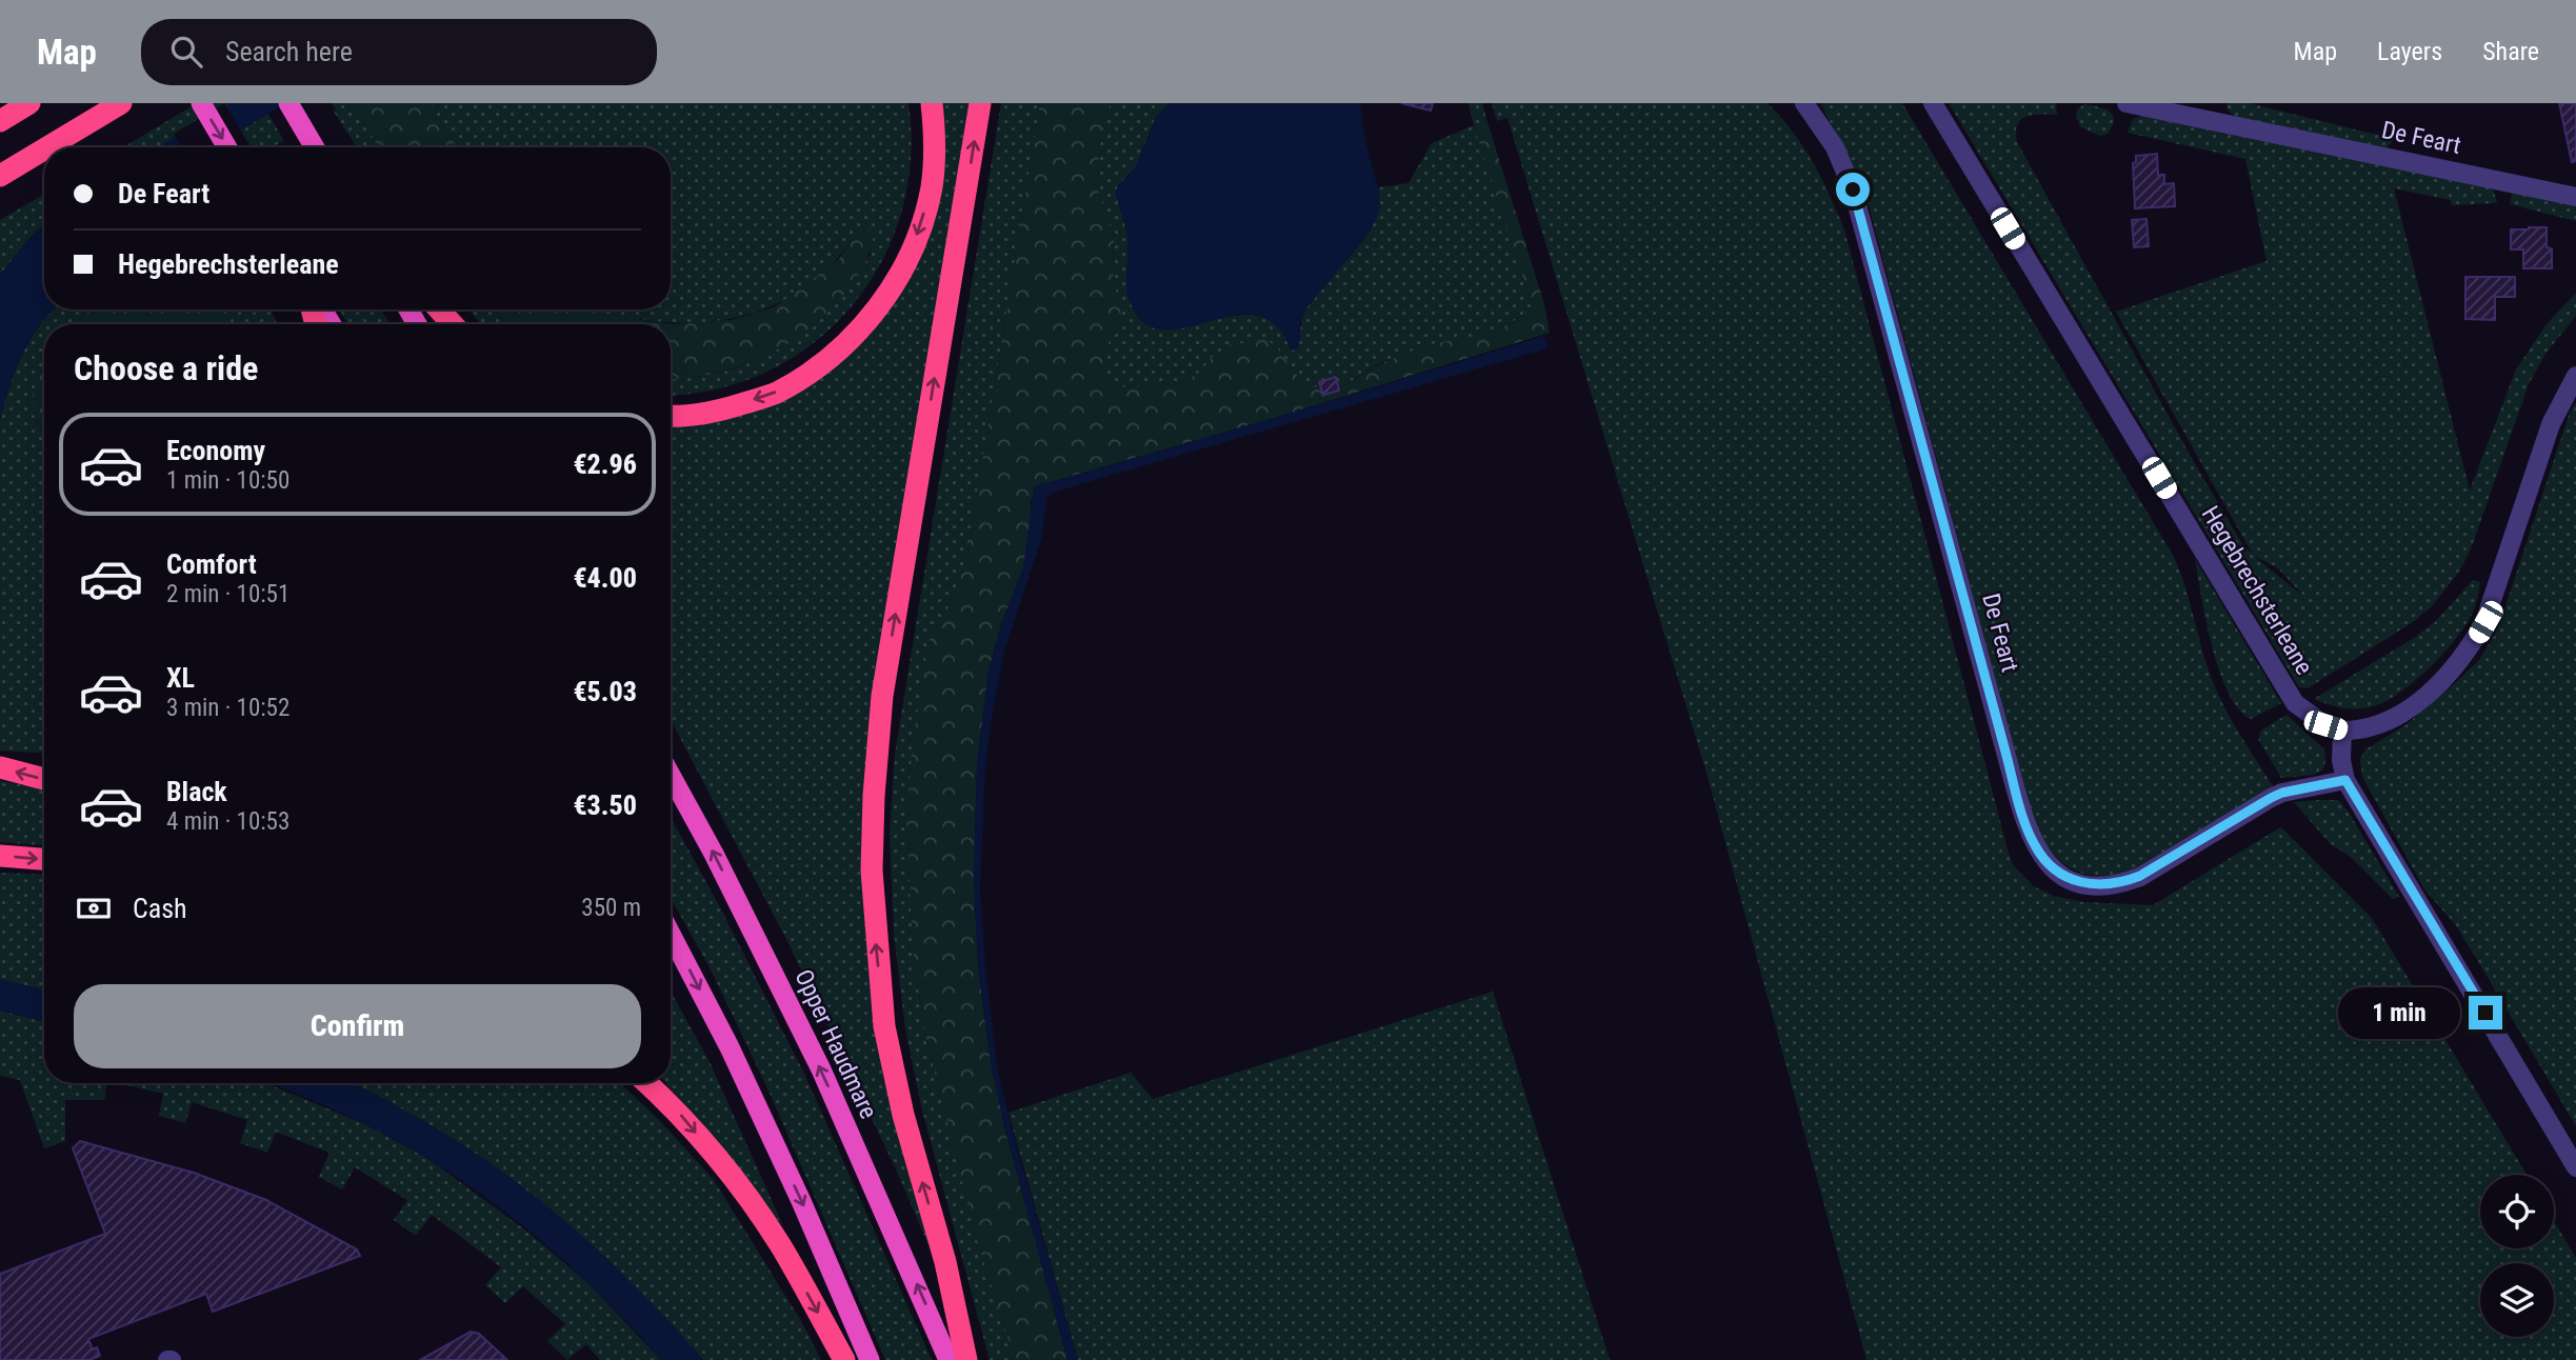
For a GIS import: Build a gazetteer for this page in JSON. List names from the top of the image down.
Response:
{
  "streets": {
    "highway": ["Opper Haudmare"],
    "street": ["De Feart", "Hegebrechsterleane"]
  },
  "page": {
    "header": "Map",
    "search": "Search here",
    "nav": ["Map", "Layers", "Share"],
    "banner": ["De Feart", "Hegebrechsterleane"],
    "heading": "Choose a ride",
    "list": [
      {
        "name": "Economy",
        "note": "1 min · 10:50",
        "value": "€2.96"
      },
      {
        "name": "Comfort",
        "note": "2 min · 10:51",
        "value": "€4.00"
      },
      {
        "name": "XL",
        "note": "3 min · 10:52",
        "value": "€5.03"
      },
      {
        "name": "Black",
        "note": "4 min · 10:53",
        "value": "€3.50"
      }
    ],
    "pay": ["Cash", "350 m"],
    "buttons": "Confirm",
    "bubble": "1 min"
  }
}
